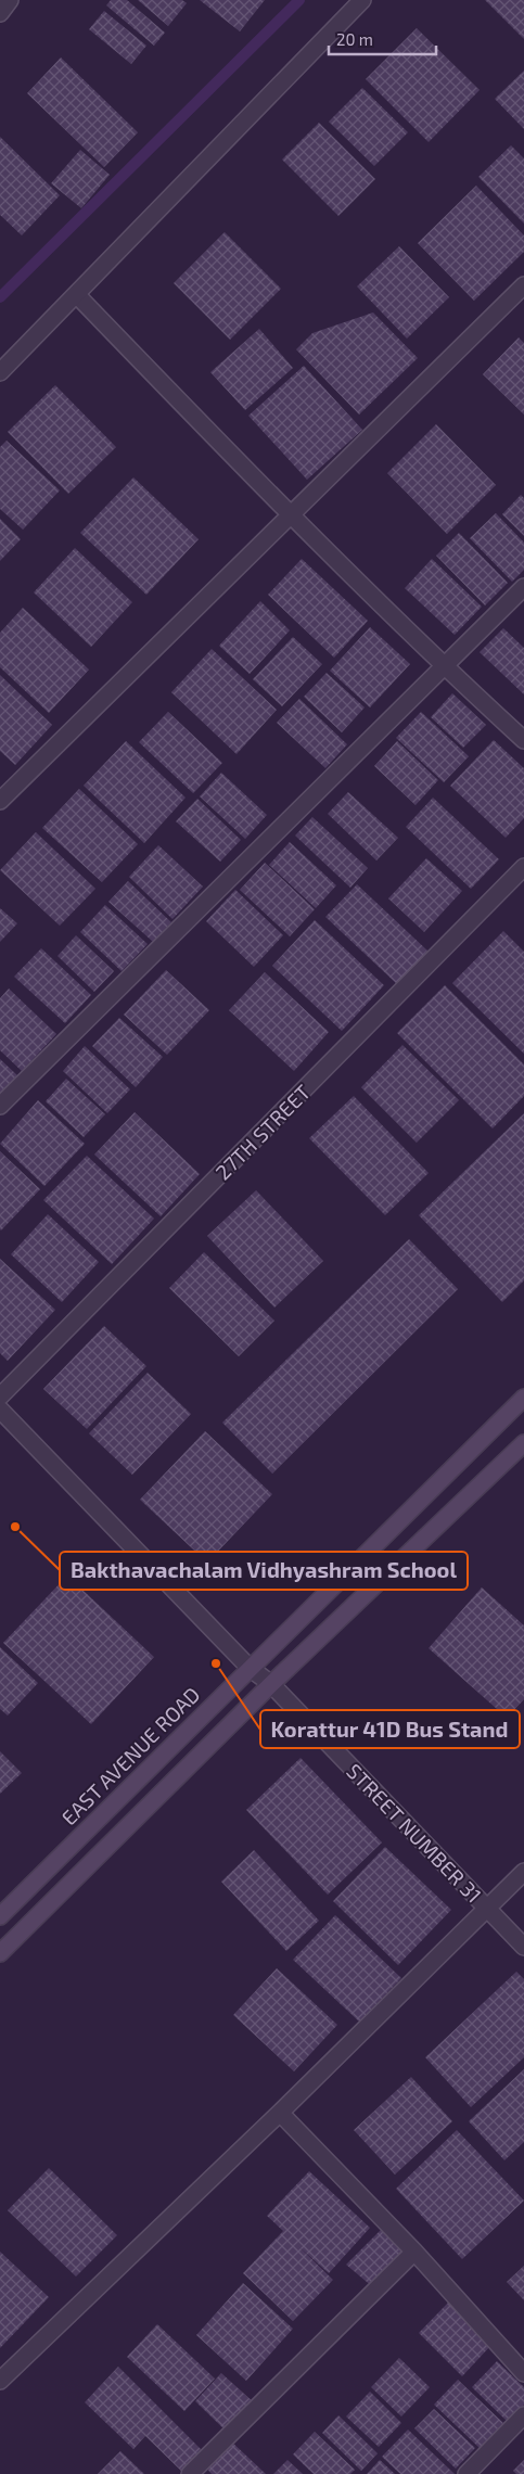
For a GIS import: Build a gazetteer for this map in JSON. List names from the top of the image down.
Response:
{
  "streets": {
    "main road": ["EAST AVENUE ROAD"],
    "street": ["27TH STREET", "STREET NUMBER 31"]
  },
  "crossings": [
    ["EAST AVENUE ROAD", "STREET NUMBER 31"]
  ],
  "places": ["Bakthavachalam Vidhyashram School", "Korattur 41D Bus Stand"],
  "scale_bar": "20 m"
}
